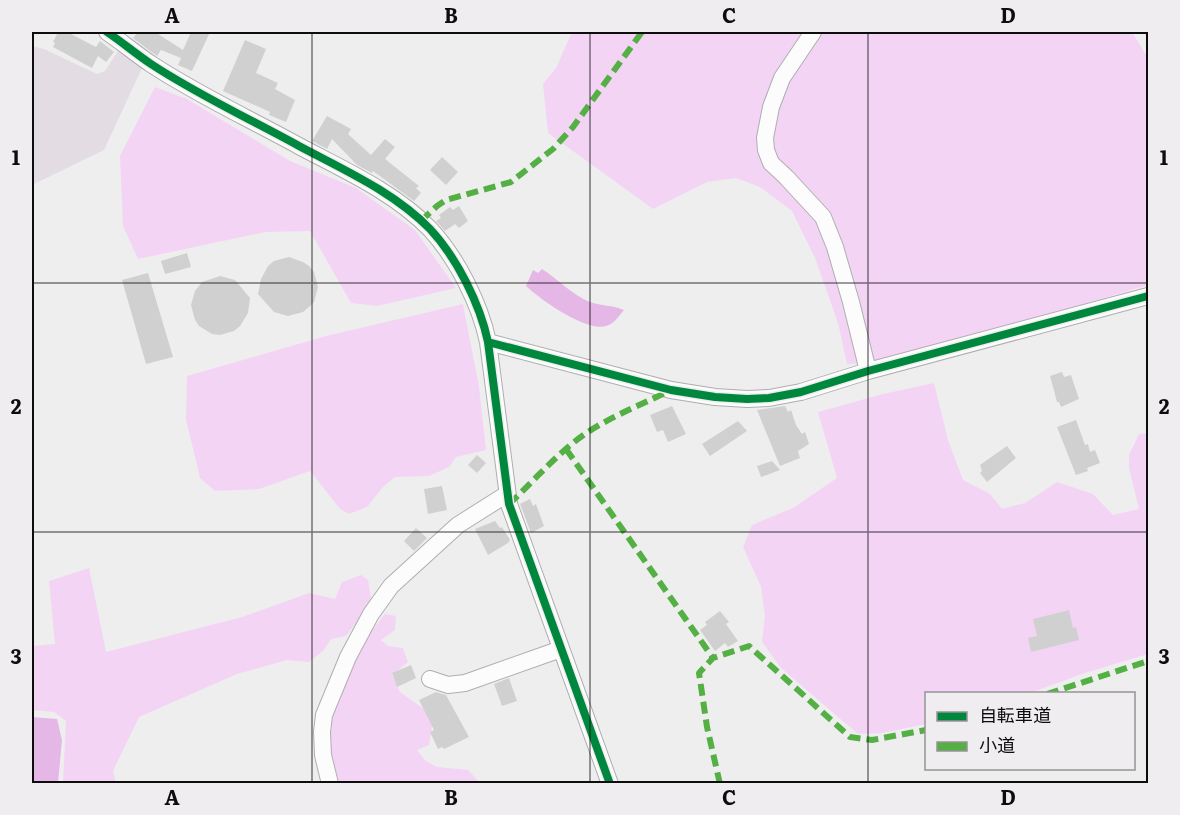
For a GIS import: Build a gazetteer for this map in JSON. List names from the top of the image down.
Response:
{
  "legend": ["自転車道", "小道"],
  "grid": {
    "columns": [
      "A",
      "B",
      "C",
      "D"
    ],
    "rows": ["1", "2", "3"]
  }
}
